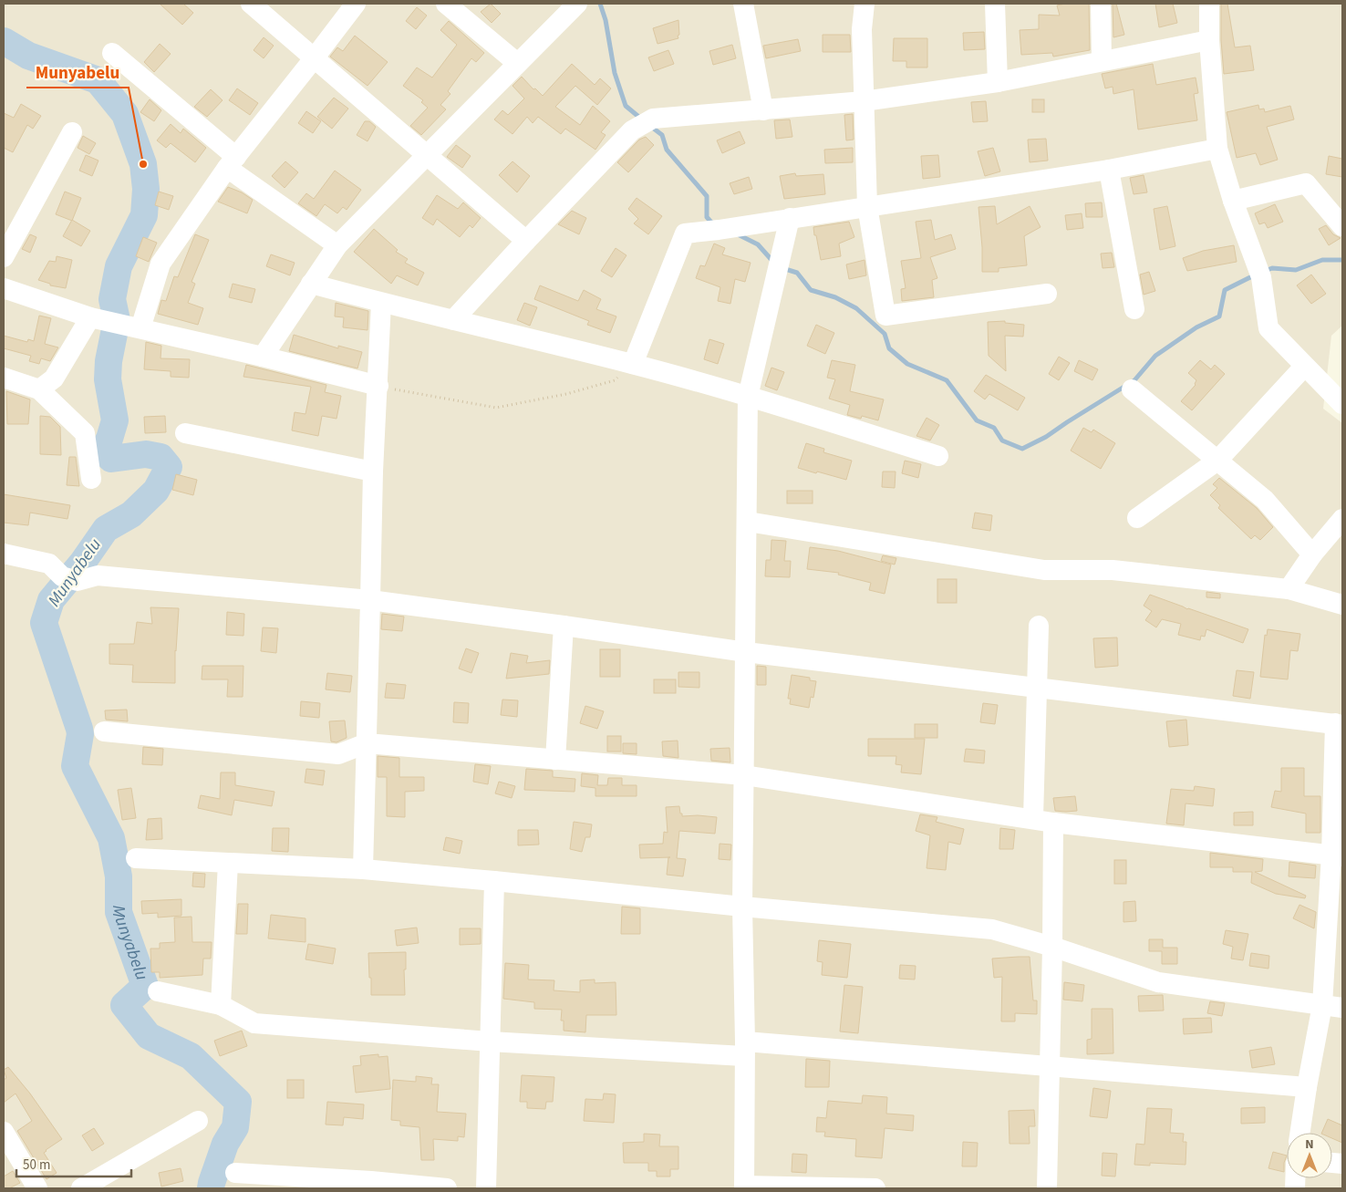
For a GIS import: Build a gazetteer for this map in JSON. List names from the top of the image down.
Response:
{
  "water": ["Munyabelu"],
  "places": ["Munyabelu"],
  "scale_bar": "50 m",
  "north": "top"
}
